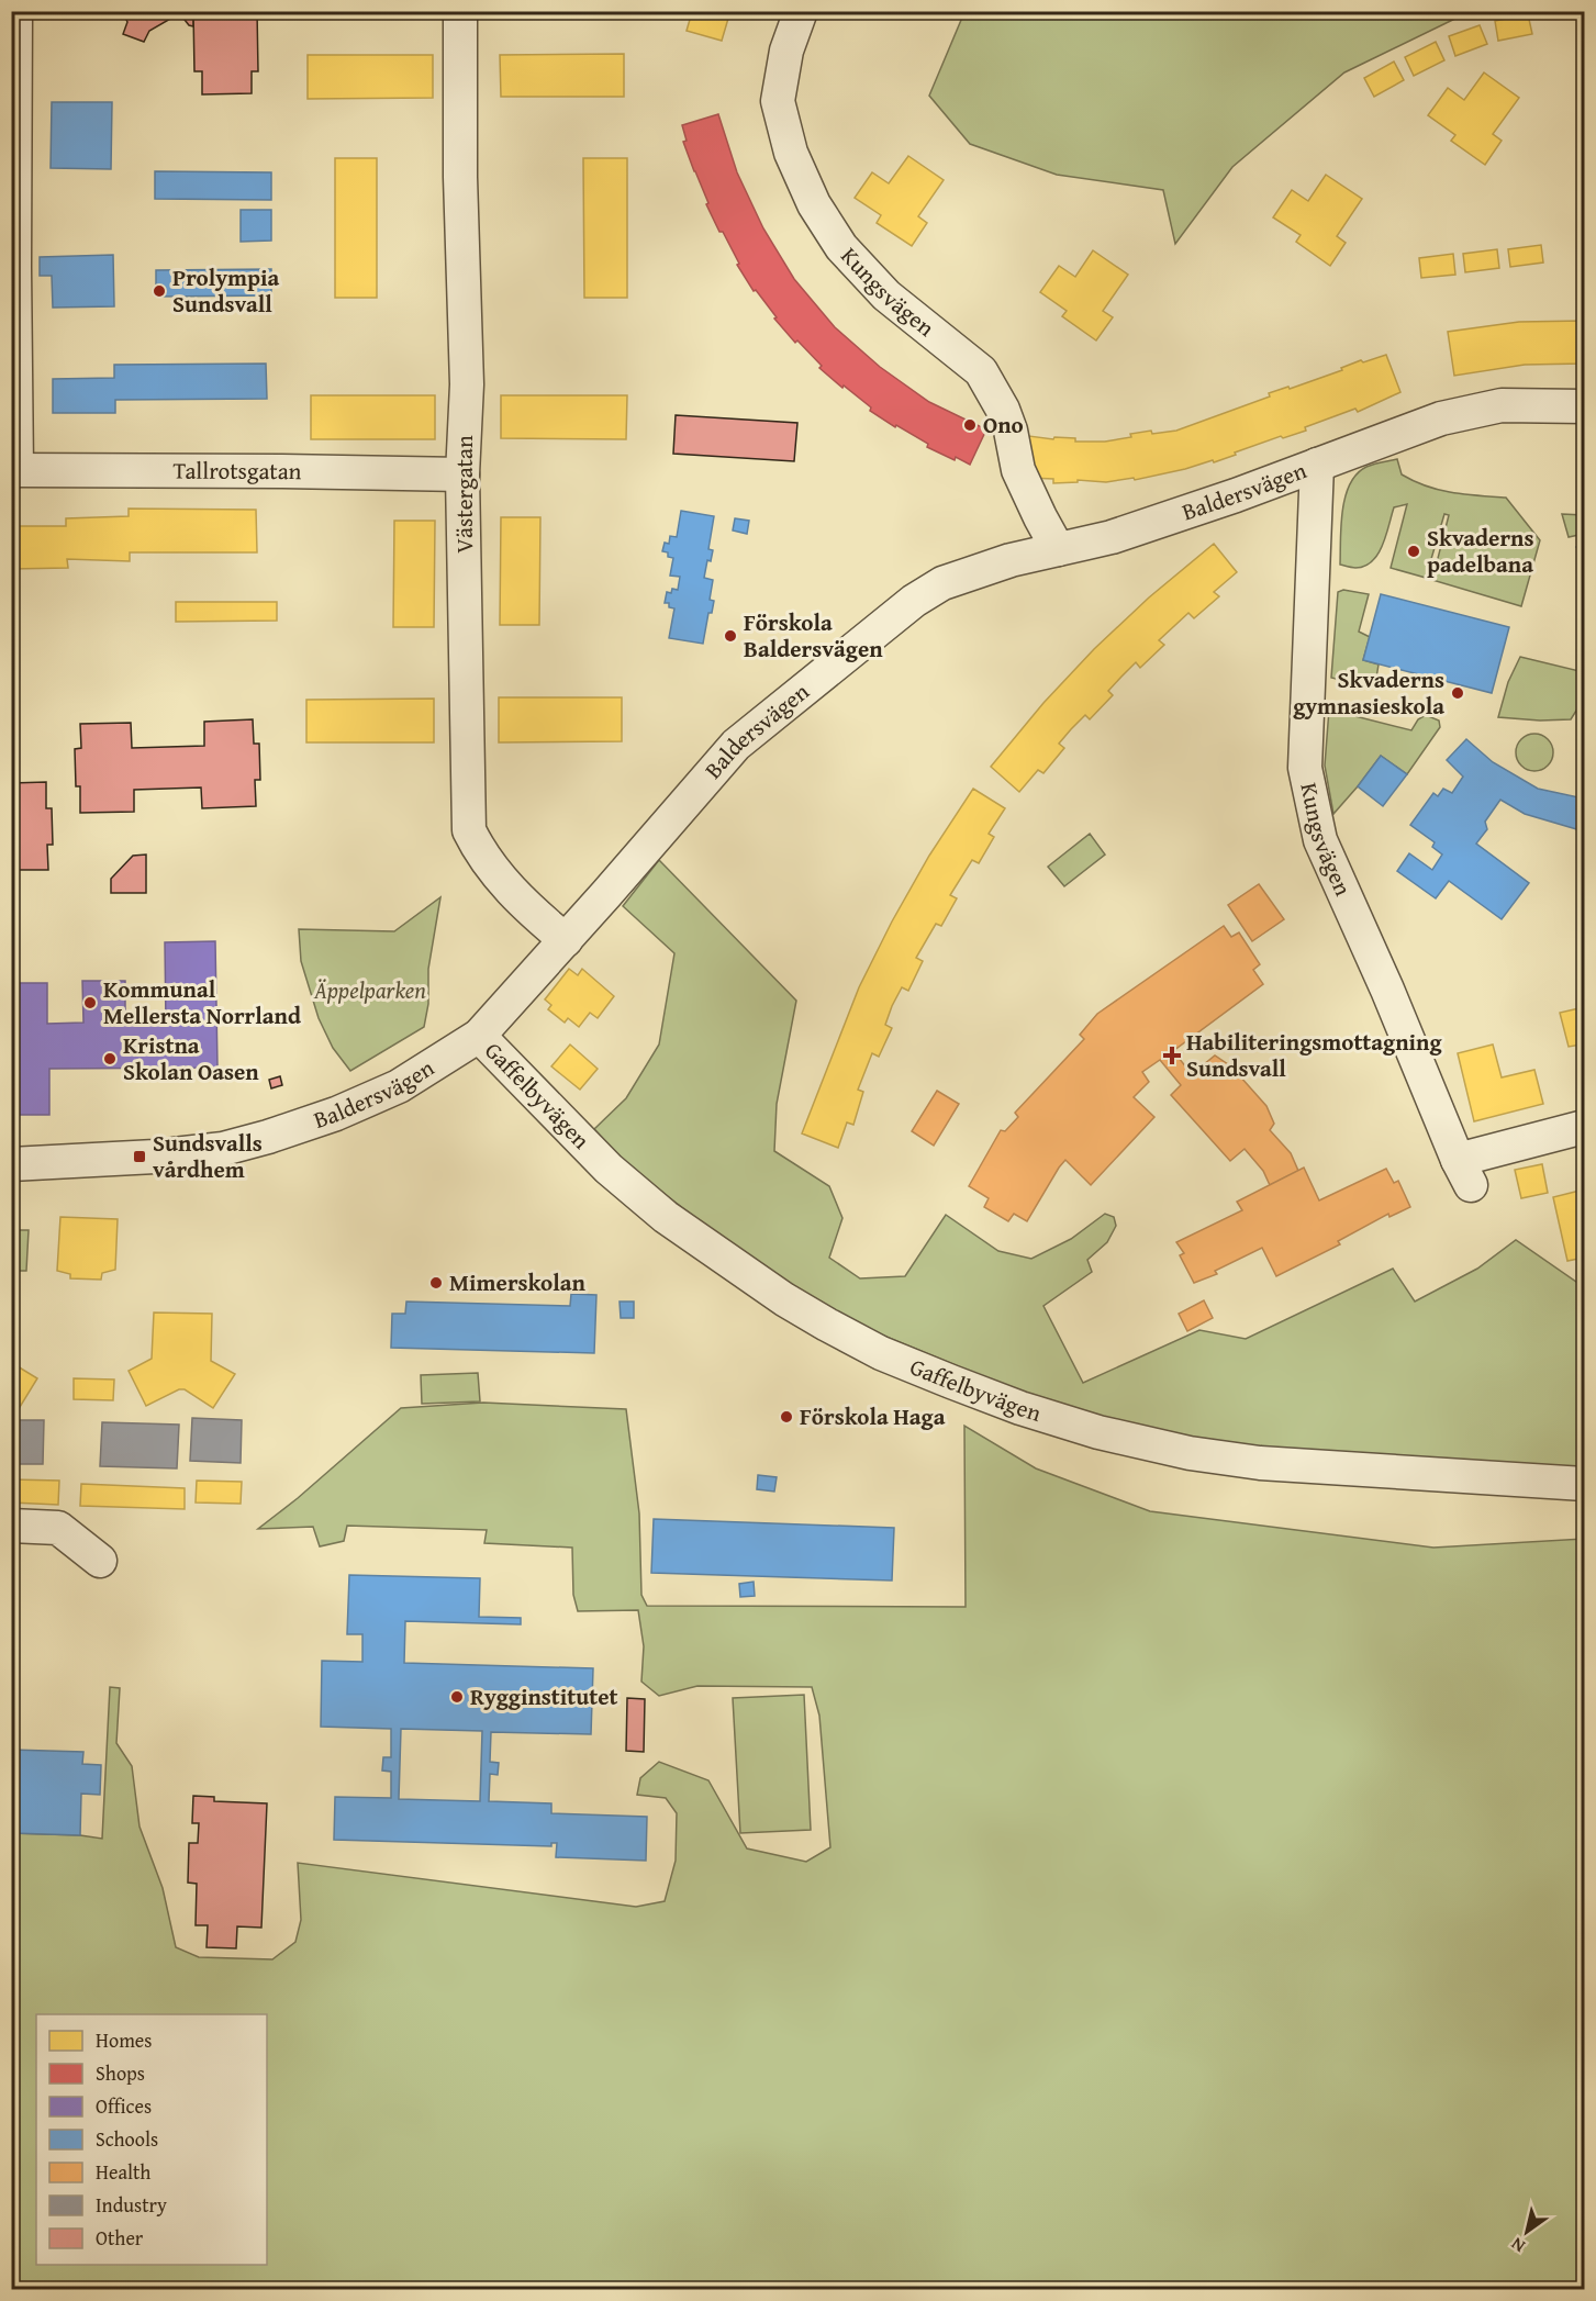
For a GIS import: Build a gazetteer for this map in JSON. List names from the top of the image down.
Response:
{
  "streets": {
    "street": [
      "Kungsvägen",
      "Tallrotsgatan",
      "Baldersvägen",
      "Västergatan",
      "Gaffelbyvägen"
    ]
  },
  "crossings": [
    ["Kungsvägen", "Baldersvägen"],
    ["Tallrotsgatan", "Västergatan"],
    ["Baldersvägen", "Västergatan"],
    ["Baldersvägen", "Gaffelbyvägen"]
  ],
  "parks": ["Äppelparken"],
  "places": {
    "other": [
      "Prolympia Sundsvall",
      "Ono",
      "Skvaderns padelbana",
      "Förskola Baldersvägen",
      "Skvaderns gymnasieskola",
      "Kommunal Mellersta Norrland",
      "Kristna Skolan Oasen",
      "Mimerskolan",
      "Förskola Haga",
      "Rygginstitutet"
    ],
    "health": ["Habiliteringsmottagning Sundsvall"],
    "transit": ["Sundsvalls vårdhem"]
  },
  "legend": [
    "Homes",
    "Shops",
    "Offices",
    "Schools",
    "Health",
    "Industry",
    "Other"
  ],
  "north": "bottom left"
}
